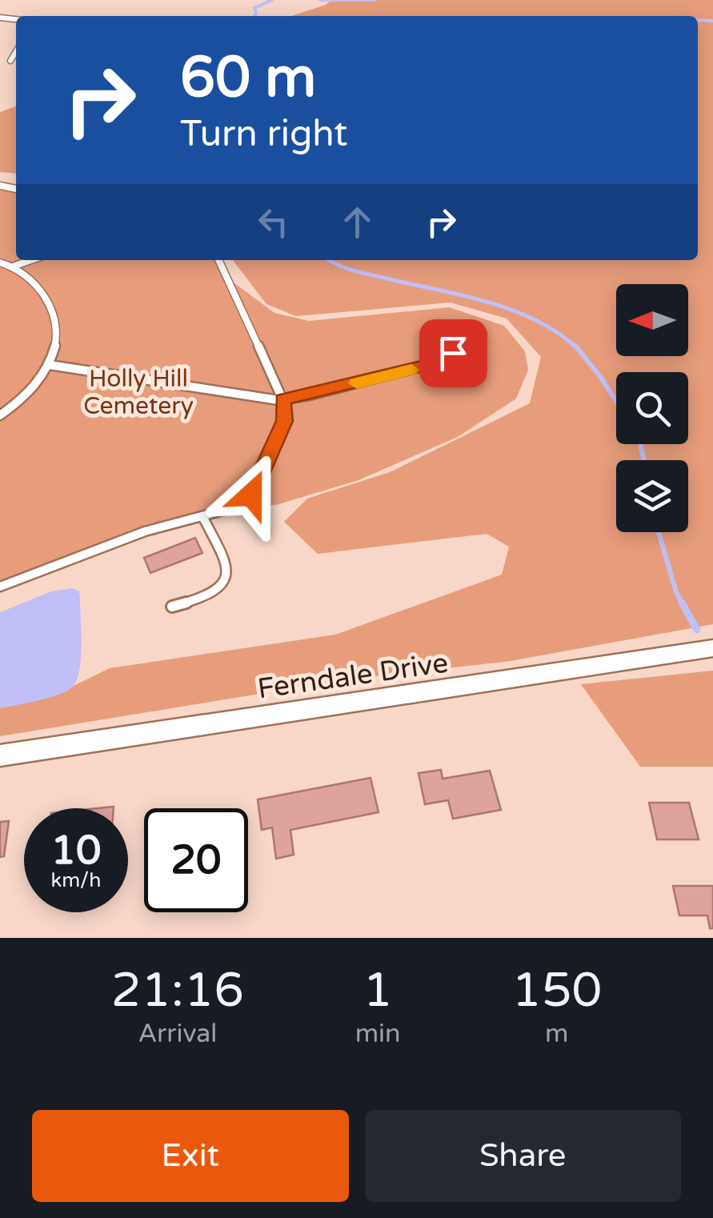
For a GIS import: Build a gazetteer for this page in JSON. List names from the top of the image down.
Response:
{
  "streets": {
    "street": ["Ferndale Drive"]
  },
  "parks": ["Holly Hill Cemetery"],
  "north": "left",
  "page": {
    "turn": ["60 m", "Turn right"],
    "speed": "10 km/h",
    "limit": "20",
    "eta": [
      "21:16",
      "Arrival",
      "1",
      "min",
      "150",
      "m"
    ],
    "buttons": ["Exit", "Share"]
  }
}
